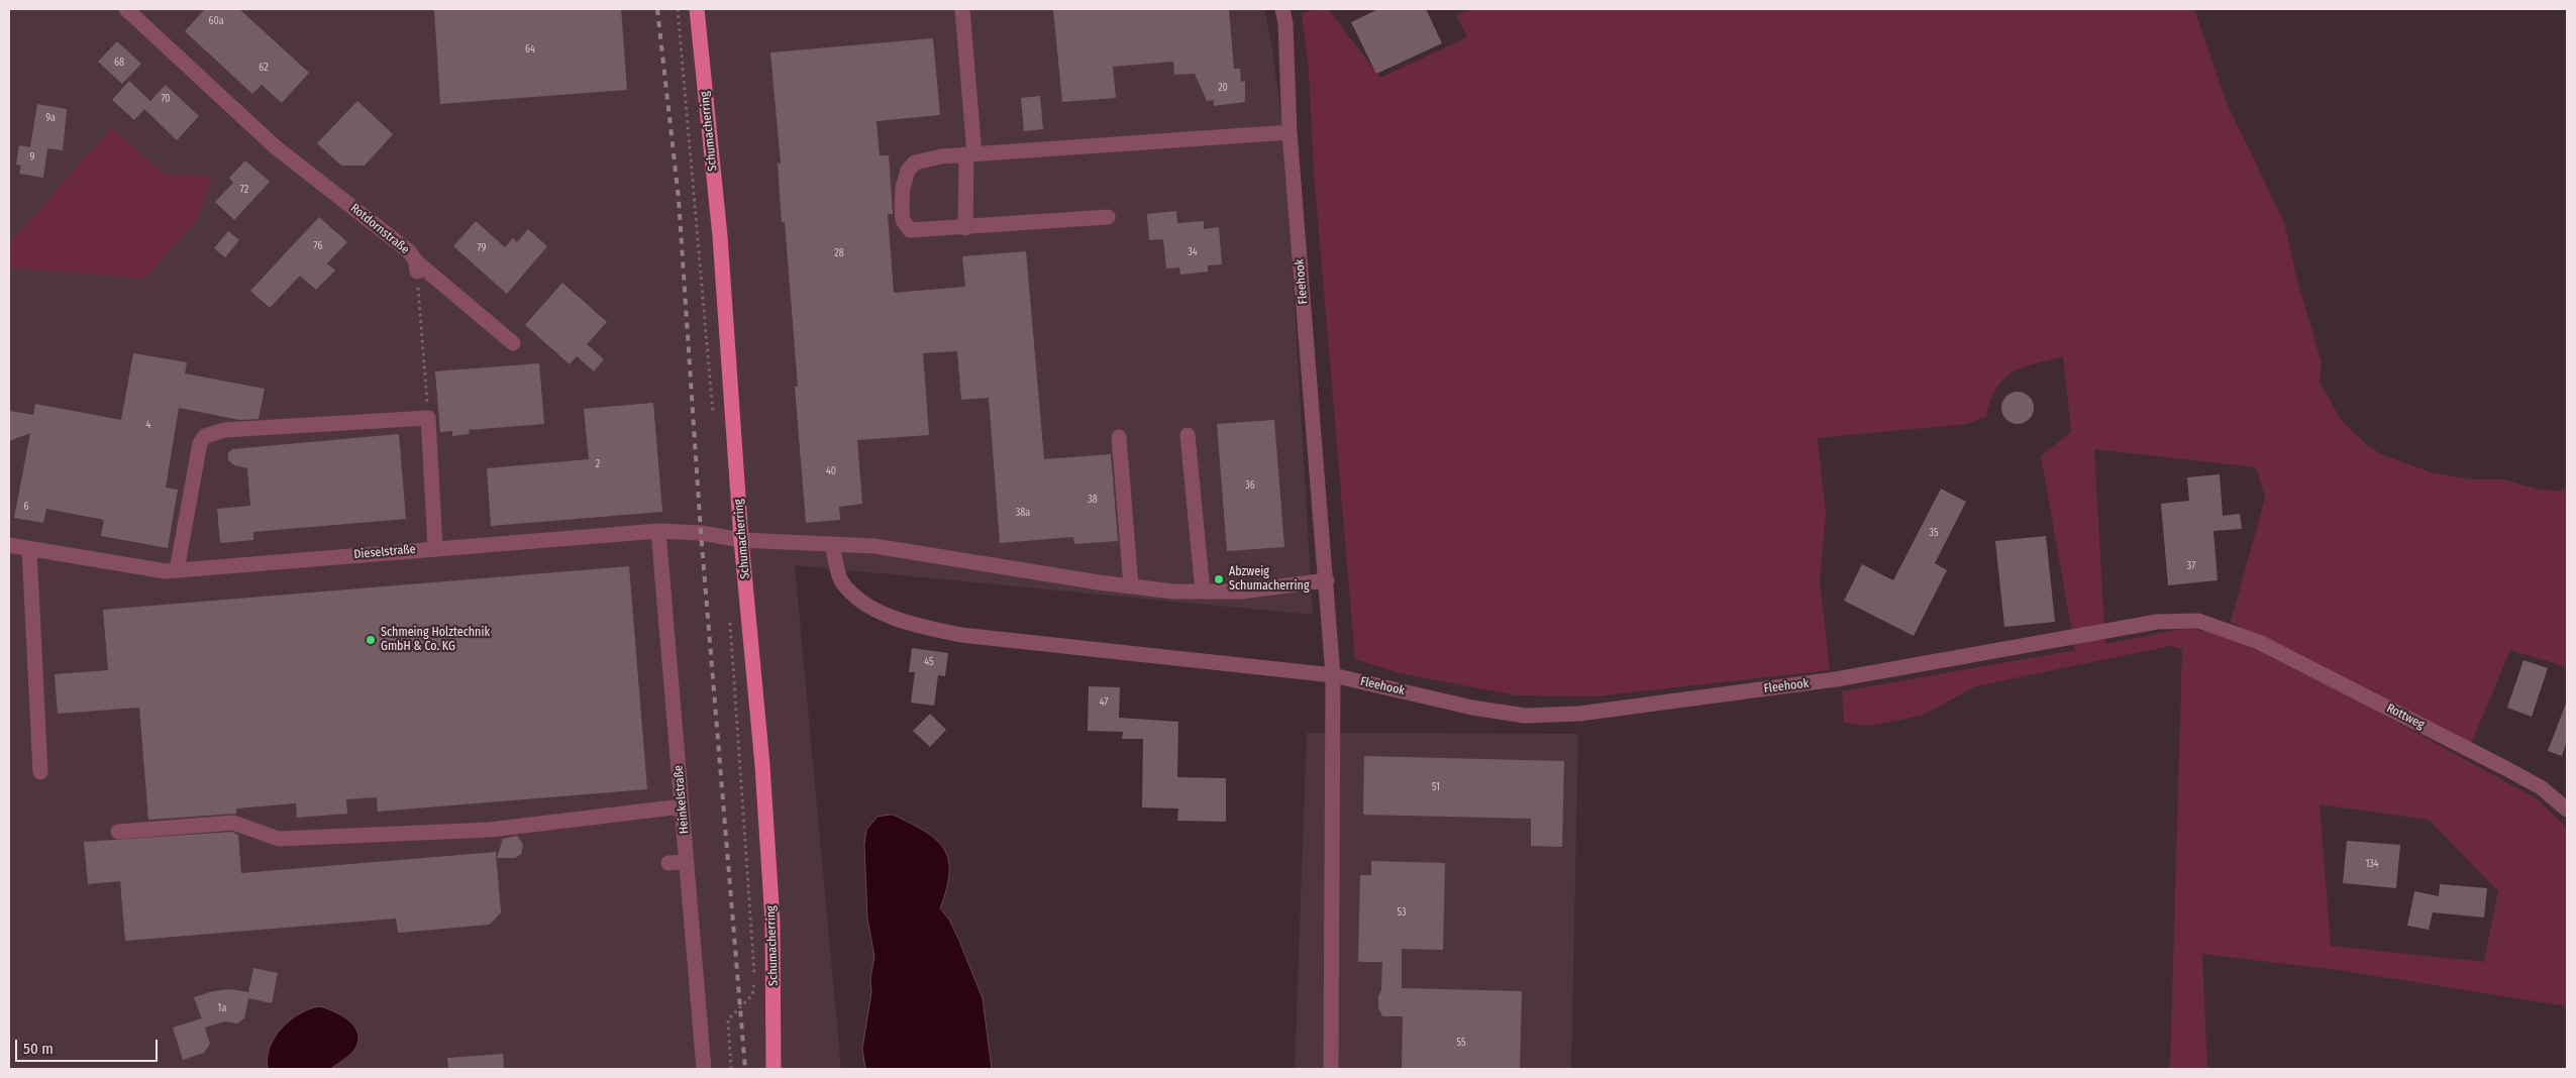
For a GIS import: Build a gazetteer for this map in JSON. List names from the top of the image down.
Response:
{
  "streets": {
    "main road": ["Schumacherring"],
    "street": [
      "Rotdornstraße",
      "Fleehook",
      "Dieselstraße",
      "Rottweg",
      "Heinkelstraße"
    ]
  },
  "crossings": [
    ["Schumacherring", "Dieselstraße"],
    ["Fleehook", "Dieselstraße"],
    ["Fleehook", "Rottweg"],
    ["Dieselstraße", "Heinkelstraße"]
  ],
  "places": ["Abzweig Schumacherring", "Schmeing Holztechnik GmbH & Co. KG"],
  "house_numbers": [
    "60a",
    "64",
    "68",
    "62",
    "20",
    "70",
    "9a",
    "9",
    "72",
    "76",
    "79",
    "34",
    "28",
    "4",
    "2",
    "40",
    "36",
    "38",
    "6",
    "38a",
    "35",
    "37",
    "45",
    "47",
    "51",
    "134",
    "53",
    "1a",
    "55"
  ],
  "scale_bar": "50 m"
}
